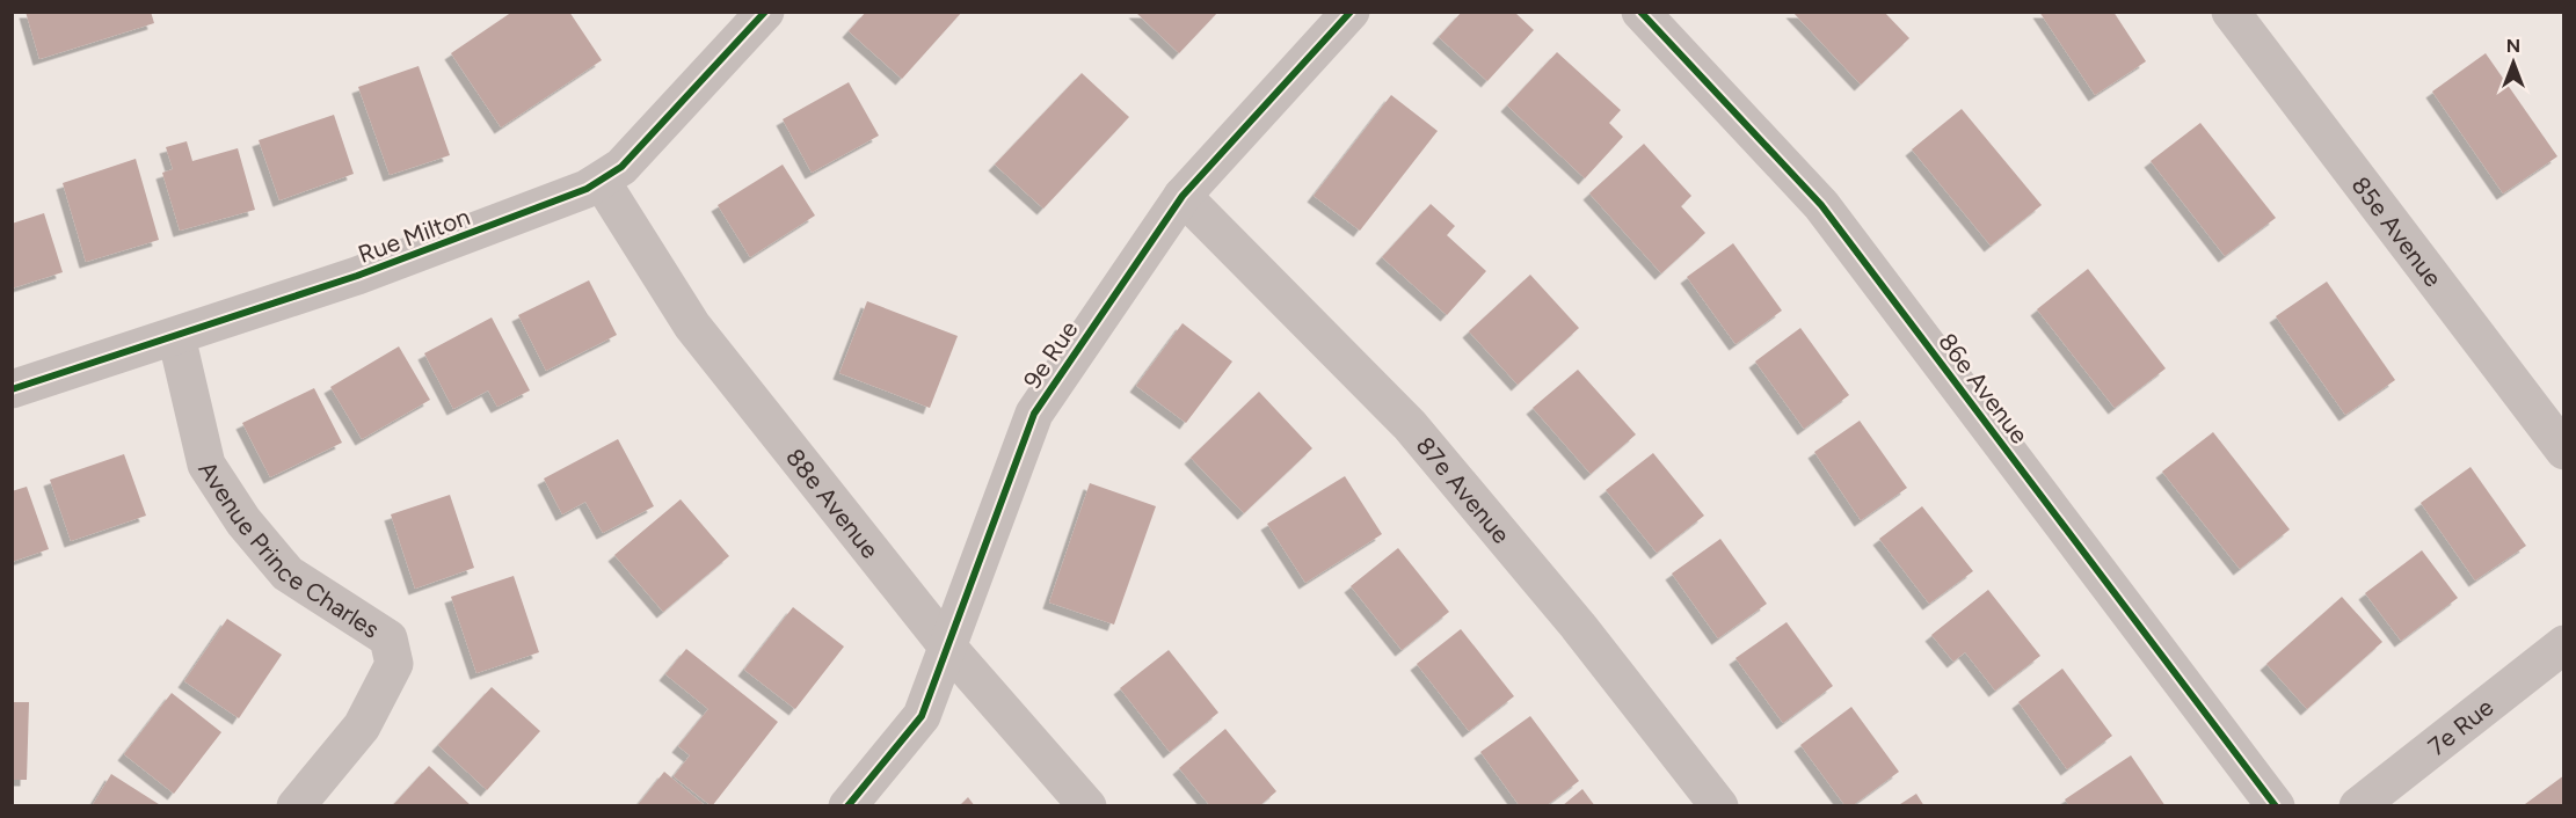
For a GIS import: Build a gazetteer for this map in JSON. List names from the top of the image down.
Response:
{
  "streets": {
    "street": [
      "85e Avenue",
      "Rue Milton",
      "9e Rue",
      "86e Avenue",
      "87e Avenue",
      "88e Avenue",
      "Avenue Prince Charles",
      "7e Rue"
    ]
  },
  "crossings": [
    ["Rue Milton", "88e Avenue"],
    ["Rue Milton", "Avenue Prince Charles"],
    ["9e Rue", "87e Avenue"],
    ["9e Rue", "88e Avenue"]
  ],
  "north": "top"
}
